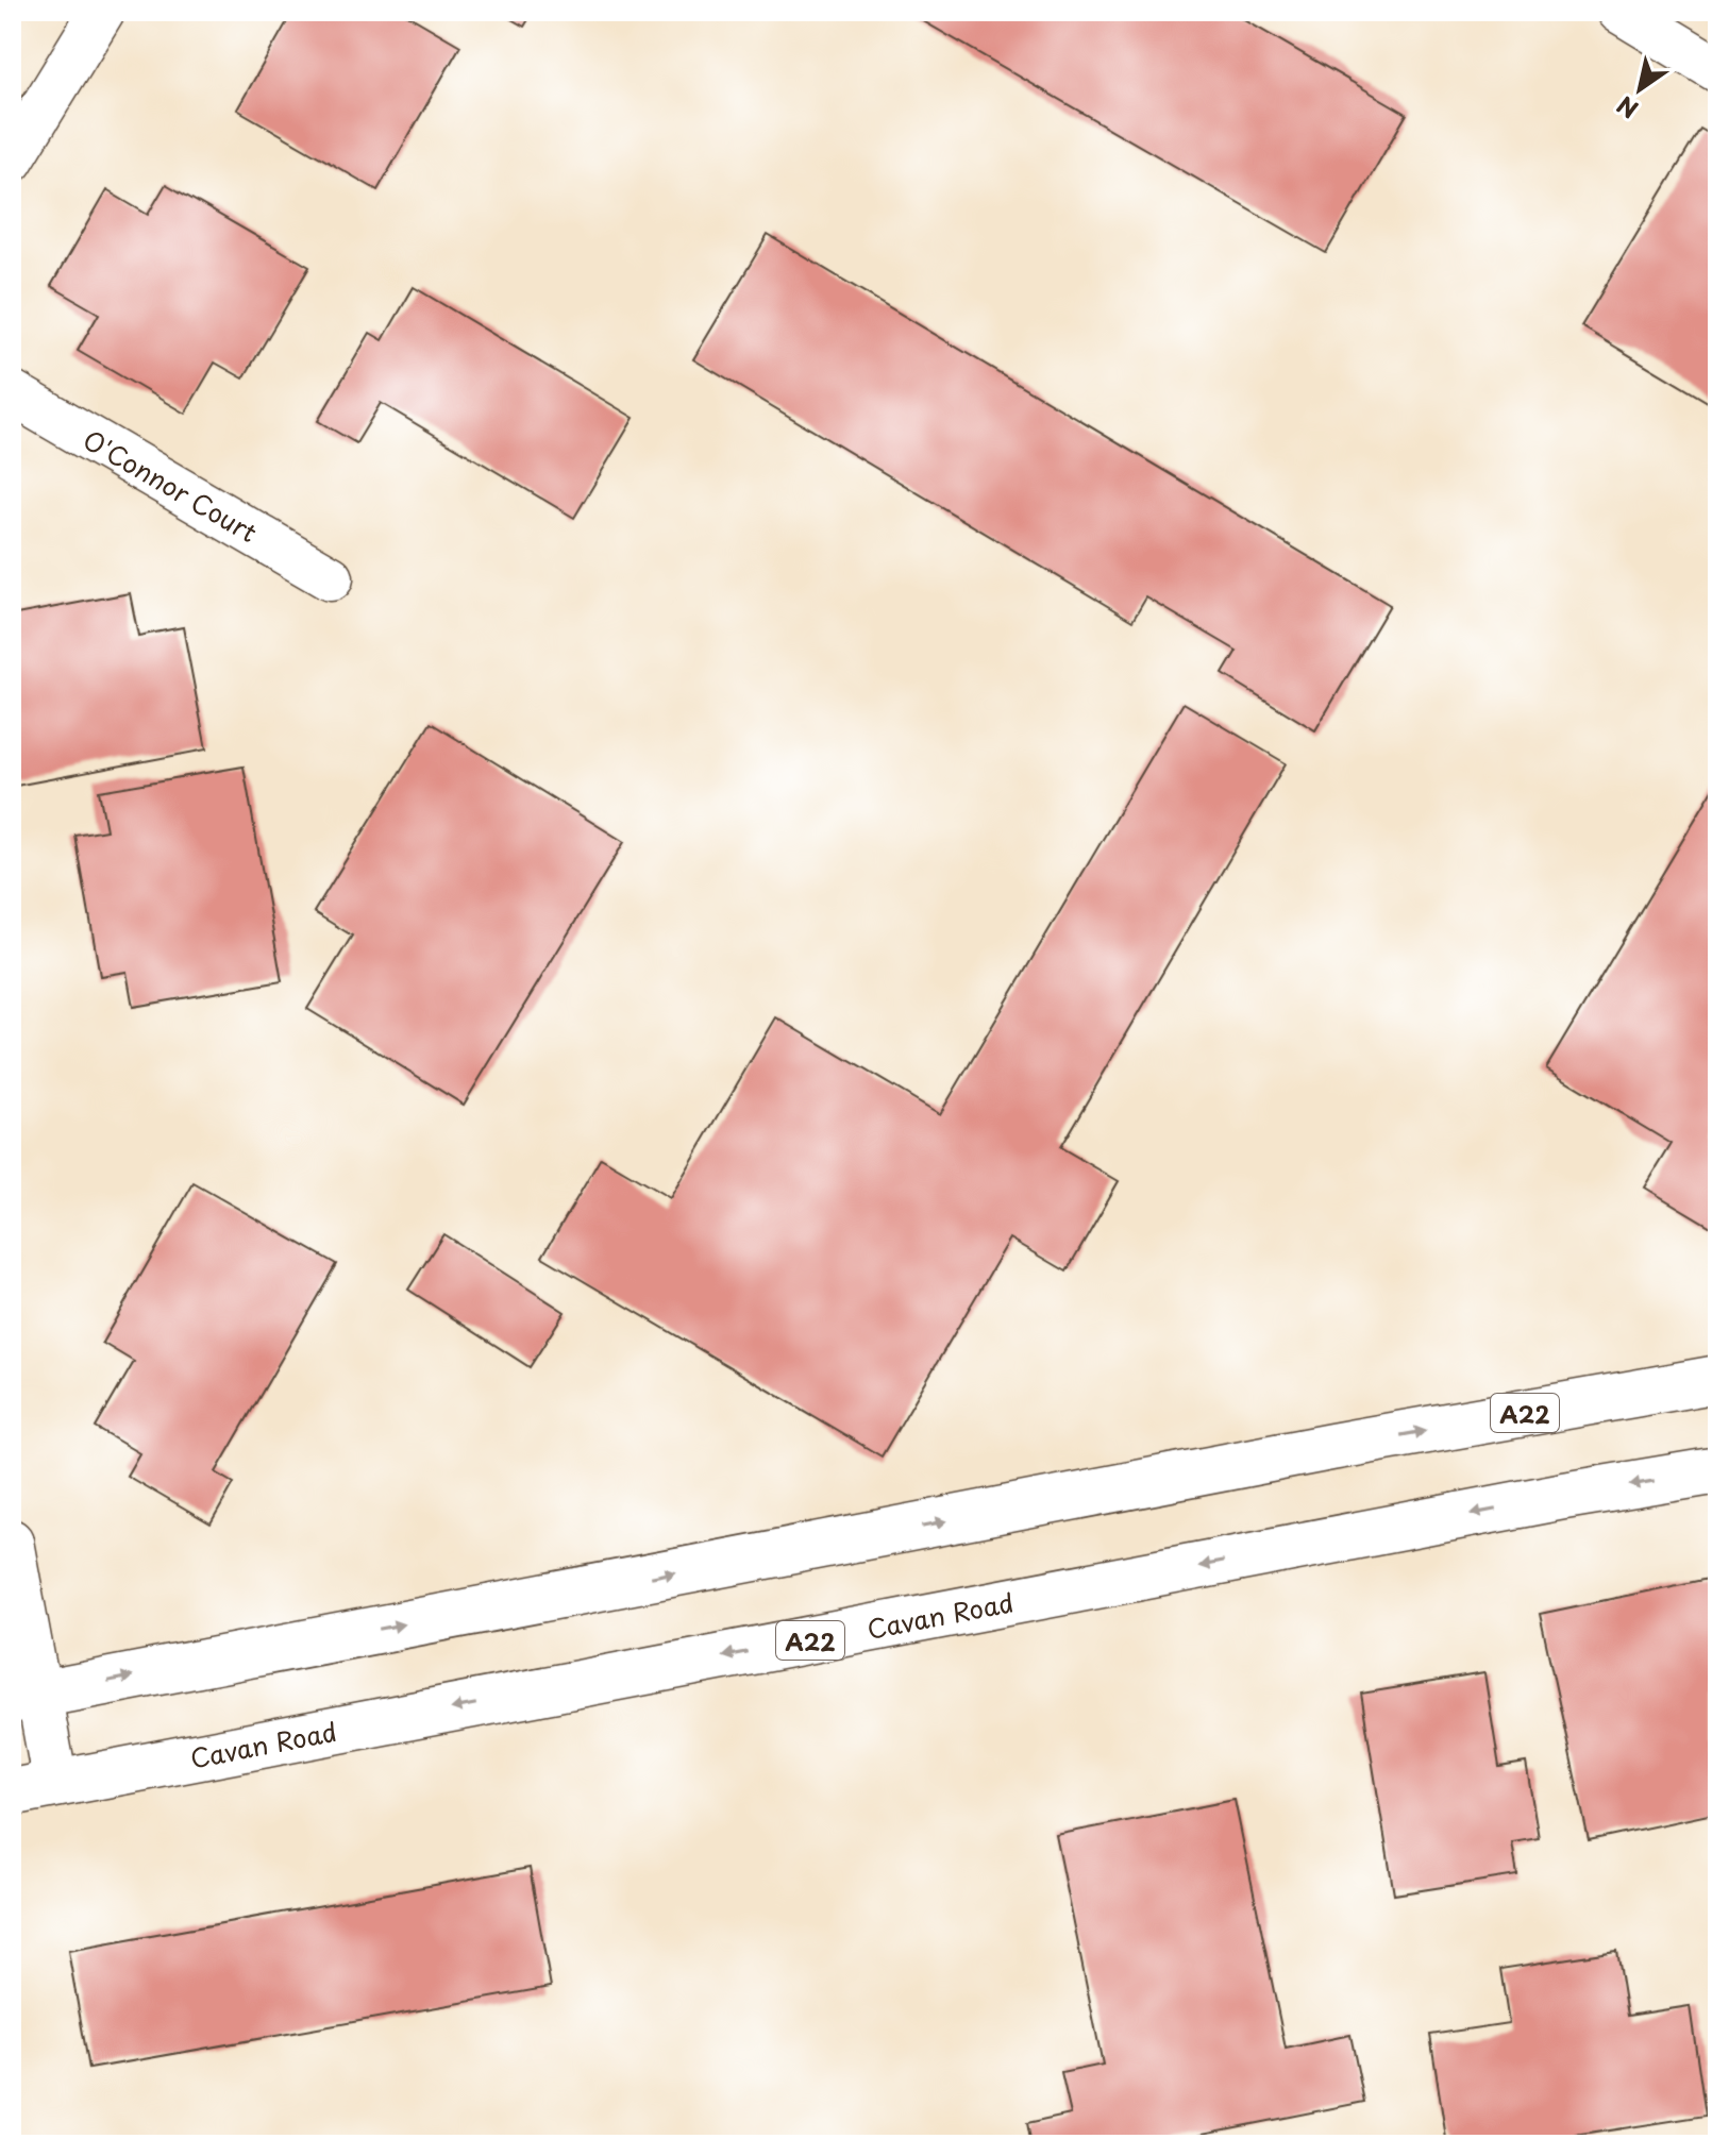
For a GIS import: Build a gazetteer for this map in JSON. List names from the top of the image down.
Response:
{
  "streets": {
    "main road": ["A22", "Cavan Road"],
    "street": ["O'Connor Court"]
  },
  "north": "bottom left"
}
